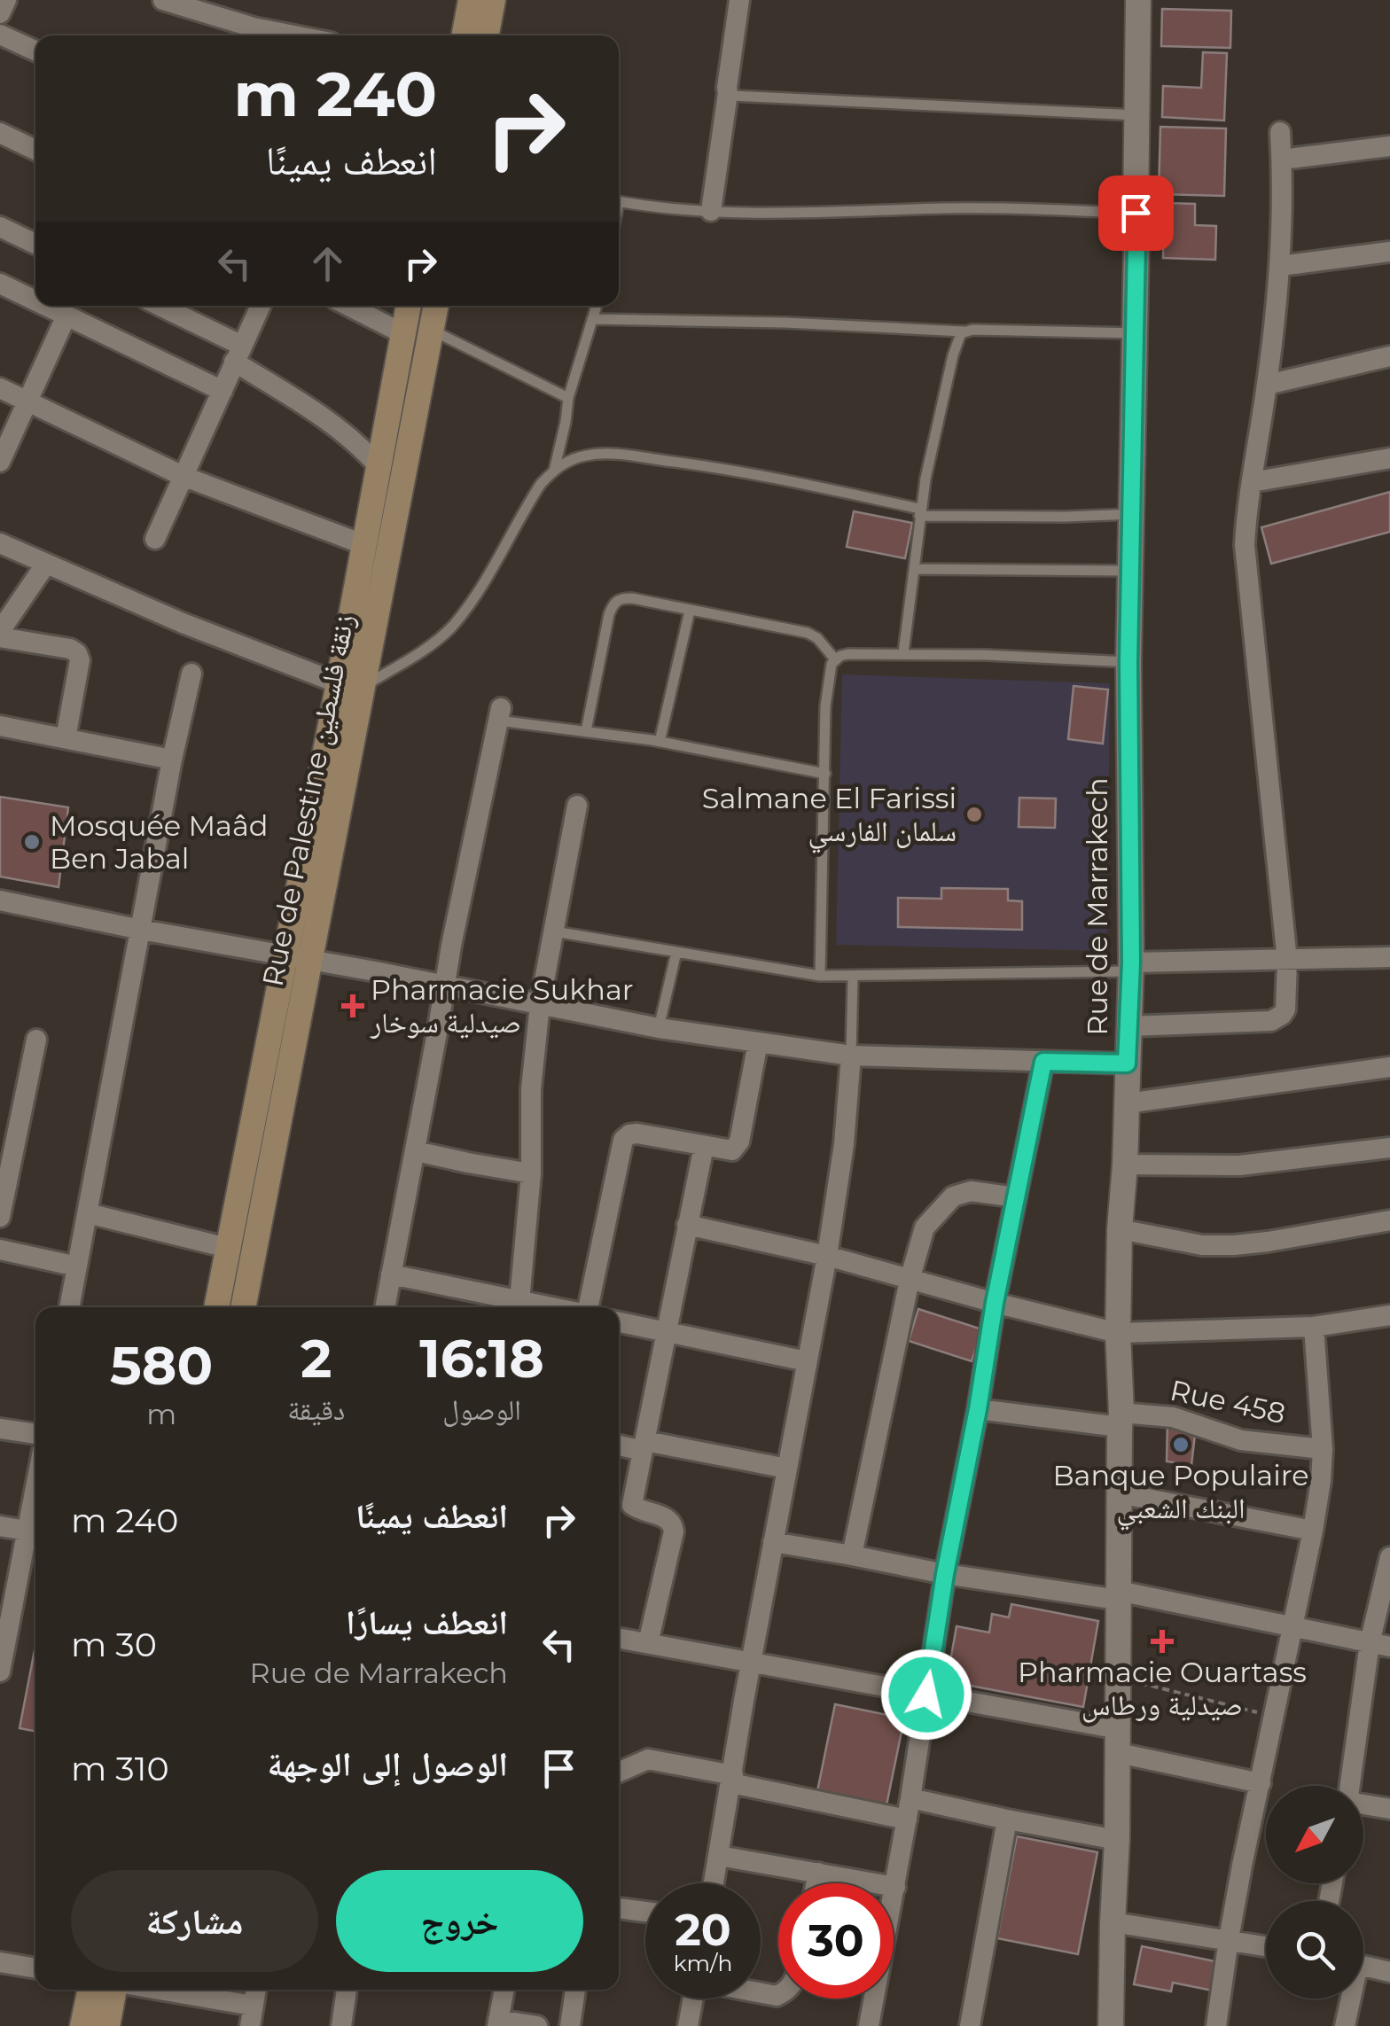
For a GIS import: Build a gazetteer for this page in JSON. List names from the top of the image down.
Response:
{
  "streets": {
    "main road": ["Rue de Palestine زنقة فلسطين"],
    "street": ["Rue de Marrakech", "Rue 458"]
  },
  "crossings": [
    ["Rue de Marrakech", "Rue 458"]
  ],
  "places": {
    "other": ["Salmane El Farissi سلمان الفارسي", "Mosquée Maâd Ben Jabal", "Banque Populaire البنك الشعبي"],
    "health": ["Pharmacie Sukhar صيدلية سوخار", "Pharmacie Ouartass صيدلية ورطاس"]
  },
  "north": "bottom left",
  "page": {
    "turn": ["240 m", "انعطف يمينًا"],
    "eta": [
      "16:18",
      "الوصول",
      "2",
      "دقيقة",
      "580",
      "m"
    ],
    "list": [
      {
        "name": "انعطف يمينًا",
        "value": "240 m"
      },
      {
        "name": "انعطف يسارًا",
        "note": "Rue de Marrakech",
        "value": "30 m"
      },
      {
        "name": "الوصول إلى الوجهة",
        "value": "310 m"
      }
    ],
    "buttons": ["خروج", "مشاركة"],
    "speed": "20 km/h",
    "limit": "30"
  }
}
